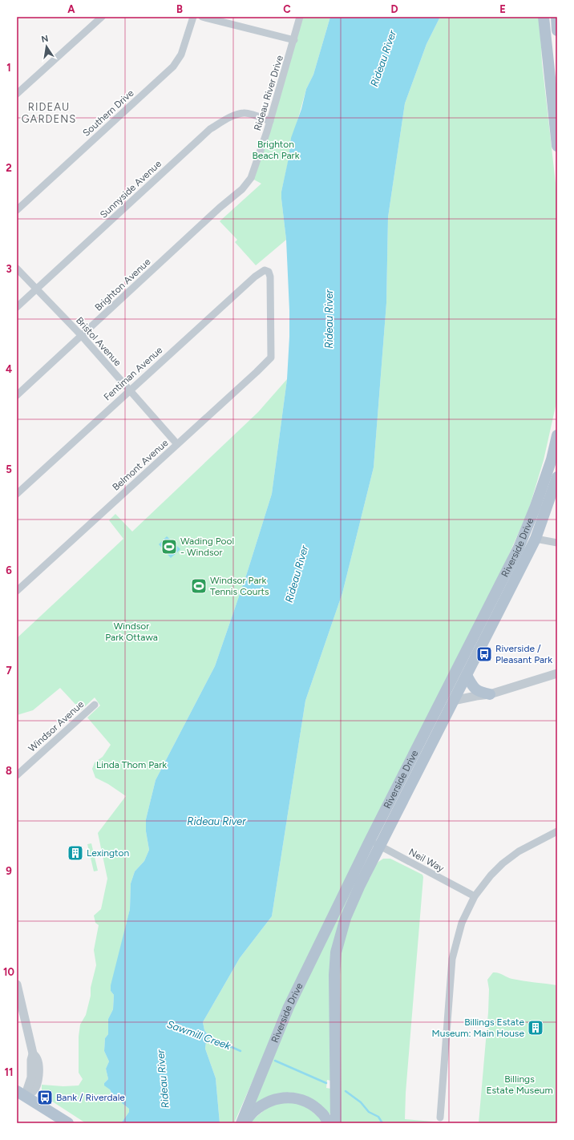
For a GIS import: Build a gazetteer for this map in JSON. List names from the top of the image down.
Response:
{
  "streets": {
    "main road": ["Riverside Drive"],
    "street": [
      "Rideau River Drive",
      "Southern Drive",
      "Sunnyside Avenue",
      "Brighton Avenue",
      "Bristol Avenue",
      "Fentiman Avenue",
      "Belmont Avenue",
      "Windsor Avenue",
      "Neil Way"
    ]
  },
  "crossings": [
    ["Rideau River Drive", "Sunnyside Avenue"],
    ["Rideau River Drive", "Brighton Avenue"],
    ["Sunnyside Avenue", "Bristol Avenue"],
    ["Brighton Avenue", "Bristol Avenue"],
    ["Bristol Avenue", "Fentiman Avenue"],
    ["Bristol Avenue", "Belmont Avenue"],
    ["Fentiman Avenue", "Belmont Avenue"],
    ["Riverside Drive", "Neil Way"]
  ],
  "districts": ["RIDEAU GARDENS"],
  "water": ["Rideau River", "Sawmill Creek"],
  "parks": [
    "Brighton Beach Park",
    "Windsor Park Ottawa",
    "Linda Thom Park",
    "Billings Estate Museum"
  ],
  "places": {
    "sports": ["Wading Pool - Windsor", "Windsor Park Tennis Courts"],
    "bus stop": ["Riverside / Pleasant Park", "Bank / Riverdale"],
    "building": ["Lexington", "Billings Estate Museum: Main House"]
  },
  "north": "top",
  "grid": {
    "columns": [
      "A",
      "B",
      "C",
      "D",
      "E"
    ],
    "rows": [
      "1",
      "2",
      "3",
      "4",
      "5",
      "6",
      "7",
      "8",
      "9",
      "10",
      "11"
    ]
  }
}
